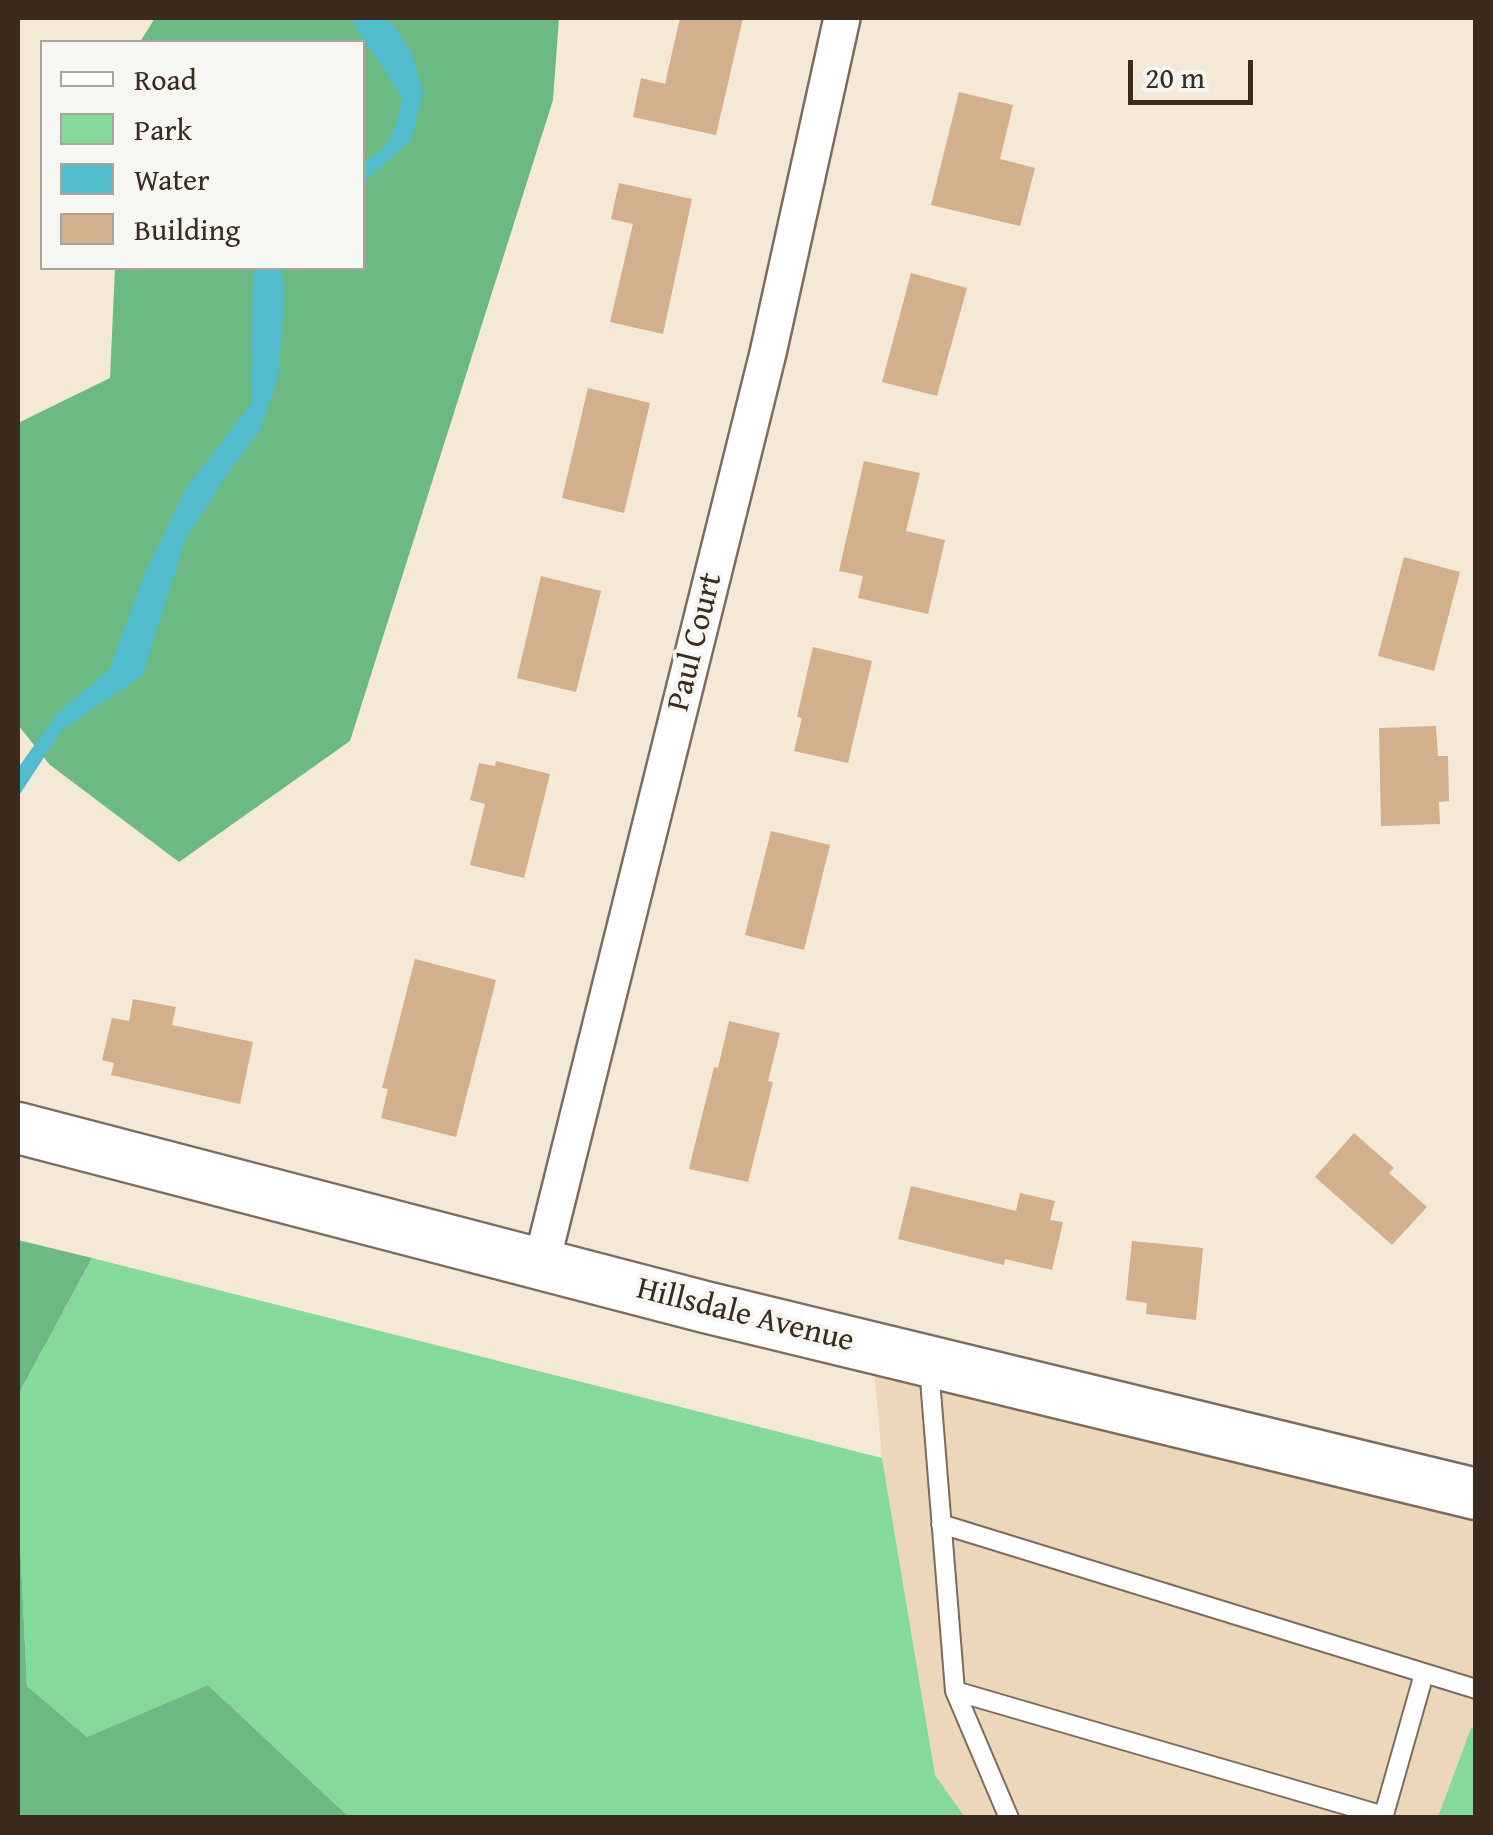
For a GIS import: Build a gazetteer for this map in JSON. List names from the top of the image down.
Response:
{
  "streets": {
    "street": ["Paul Court", "Hillsdale Avenue"]
  },
  "crossings": [
    ["Paul Court", "Hillsdale Avenue"]
  ],
  "legend": [
    "Road",
    "Park",
    "Water",
    "Building"
  ],
  "scale_bar": "20 m"
}
